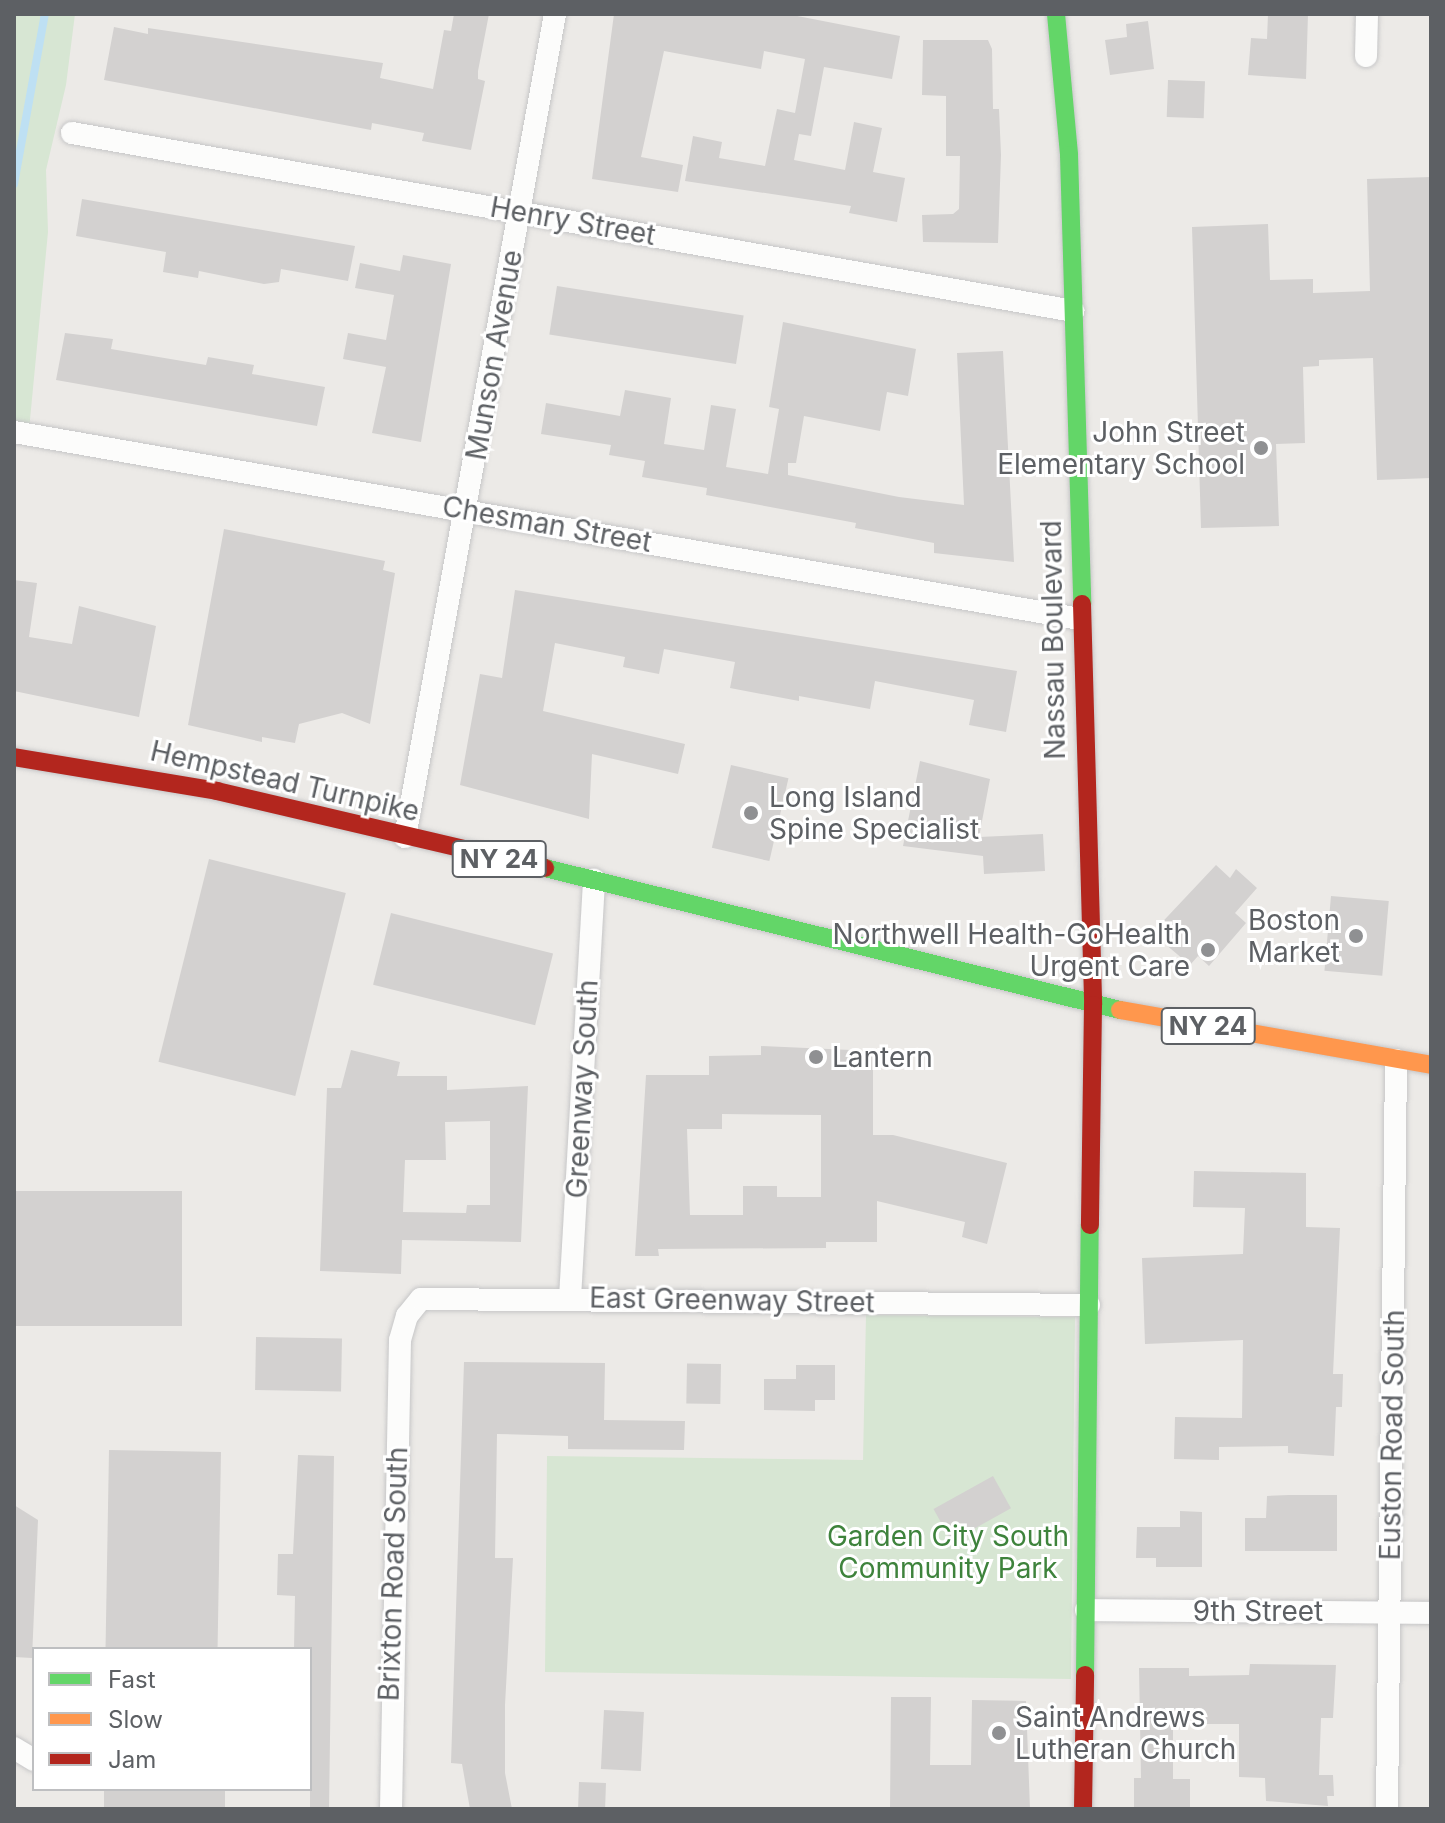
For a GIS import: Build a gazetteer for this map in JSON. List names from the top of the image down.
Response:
{
  "streets": {
    "main road": ["Nassau Boulevard", "Hempstead Turnpike", "NY 24"],
    "street": [
      "Henry Street",
      "Munson Avenue",
      "Chesman Street",
      "Greenway South",
      "East Greenway Street",
      "Euston Road South",
      "Brixton Road South",
      "9th Street"
    ]
  },
  "crossings": [
    ["Henry Street", "Munson Avenue"],
    ["Henry Street", "Nassau Boulevard"],
    ["Munson Avenue", "Chesman Street"],
    ["Munson Avenue", "Hempstead Turnpike"],
    ["Chesman Street", "Nassau Boulevard"],
    ["Nassau Boulevard", "Hempstead Turnpike"],
    ["Nassau Boulevard", "East Greenway Street"],
    ["Nassau Boulevard", "9th Street"],
    ["Hempstead Turnpike", "Greenway South"],
    ["Hempstead Turnpike", "Euston Road South"],
    ["Greenway South", "East Greenway Street"],
    ["East Greenway Street", "Brixton Road South"],
    ["Euston Road South", "9th Street"]
  ],
  "parks": ["Garden City South Community Park"],
  "places": [
    "John Street Elementary School",
    "Long Island Spine Specialist",
    "Boston Market",
    "Northwell Health-GoHealth Urgent Care",
    "Lantern",
    "Saint Andrews Lutheran Church"
  ],
  "legend": ["Fast", "Slow", "Jam"]
}
